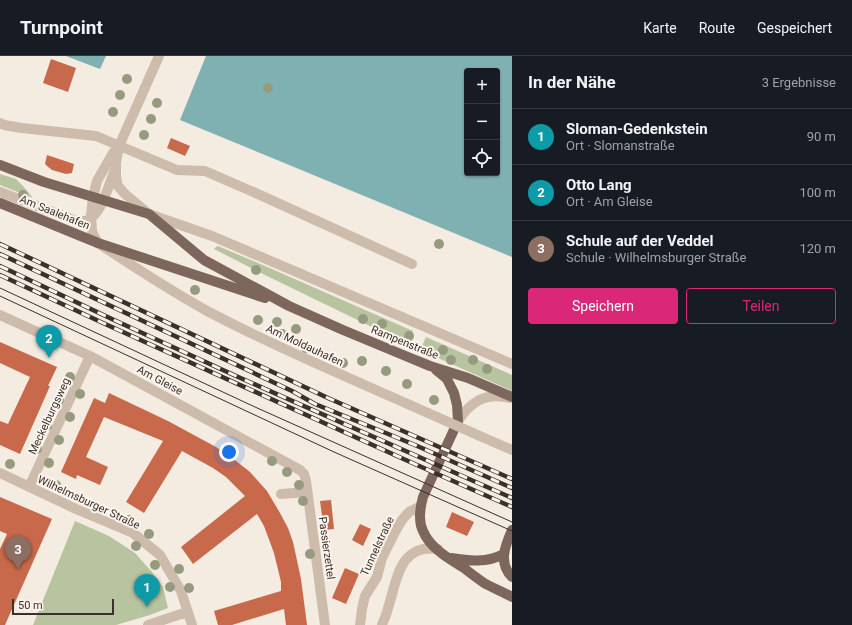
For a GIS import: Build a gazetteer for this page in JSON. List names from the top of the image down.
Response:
{
  "streets": {
    "main road": ["Am Saalehafen", "Rampenstraße"],
    "street": [
      "Am Moldauhafen",
      "Am Gleise",
      "Meckelburgsweg",
      "Wilhelmsburger Straße",
      "Tunnelstraße",
      "Passierzettel"
    ]
  },
  "crossings": [
    ["Am Saalehafen", "Rampenstraße"],
    ["Am Saalehafen", "Am Moldauhafen"],
    ["Rampenstraße", "Am Moldauhafen"],
    ["Am Gleise", "Meckelburgsweg"],
    ["Am Gleise", "Passierzettel"],
    ["Meckelburgsweg", "Wilhelmsburger Straße"]
  ],
  "scale_bar": "50 m",
  "page": {
    "header": "Turnpoint",
    "nav": ["Karte", "Route", "Gespeichert"],
    "heading": ["In der Nähe", "3 Ergebnisse"],
    "map_buttons": ["+", "−"],
    "list": [
      {
        "mark": "1",
        "name": "Sloman-Gedenkstein",
        "note": "Ort · Slomanstraße",
        "value": "90 m"
      },
      {
        "mark": "2",
        "name": "Otto Lang",
        "note": "Ort · Am Gleise",
        "value": "100 m"
      },
      {
        "mark": "3",
        "name": "Schule auf der Veddel",
        "note": "Schule · Wilhelmsburger Straße",
        "value": "120 m"
      }
    ],
    "buttons": ["Speichern", "Teilen"],
    "pins": ["2", "3", "1"],
    "scale": "50 m"
  }
}
